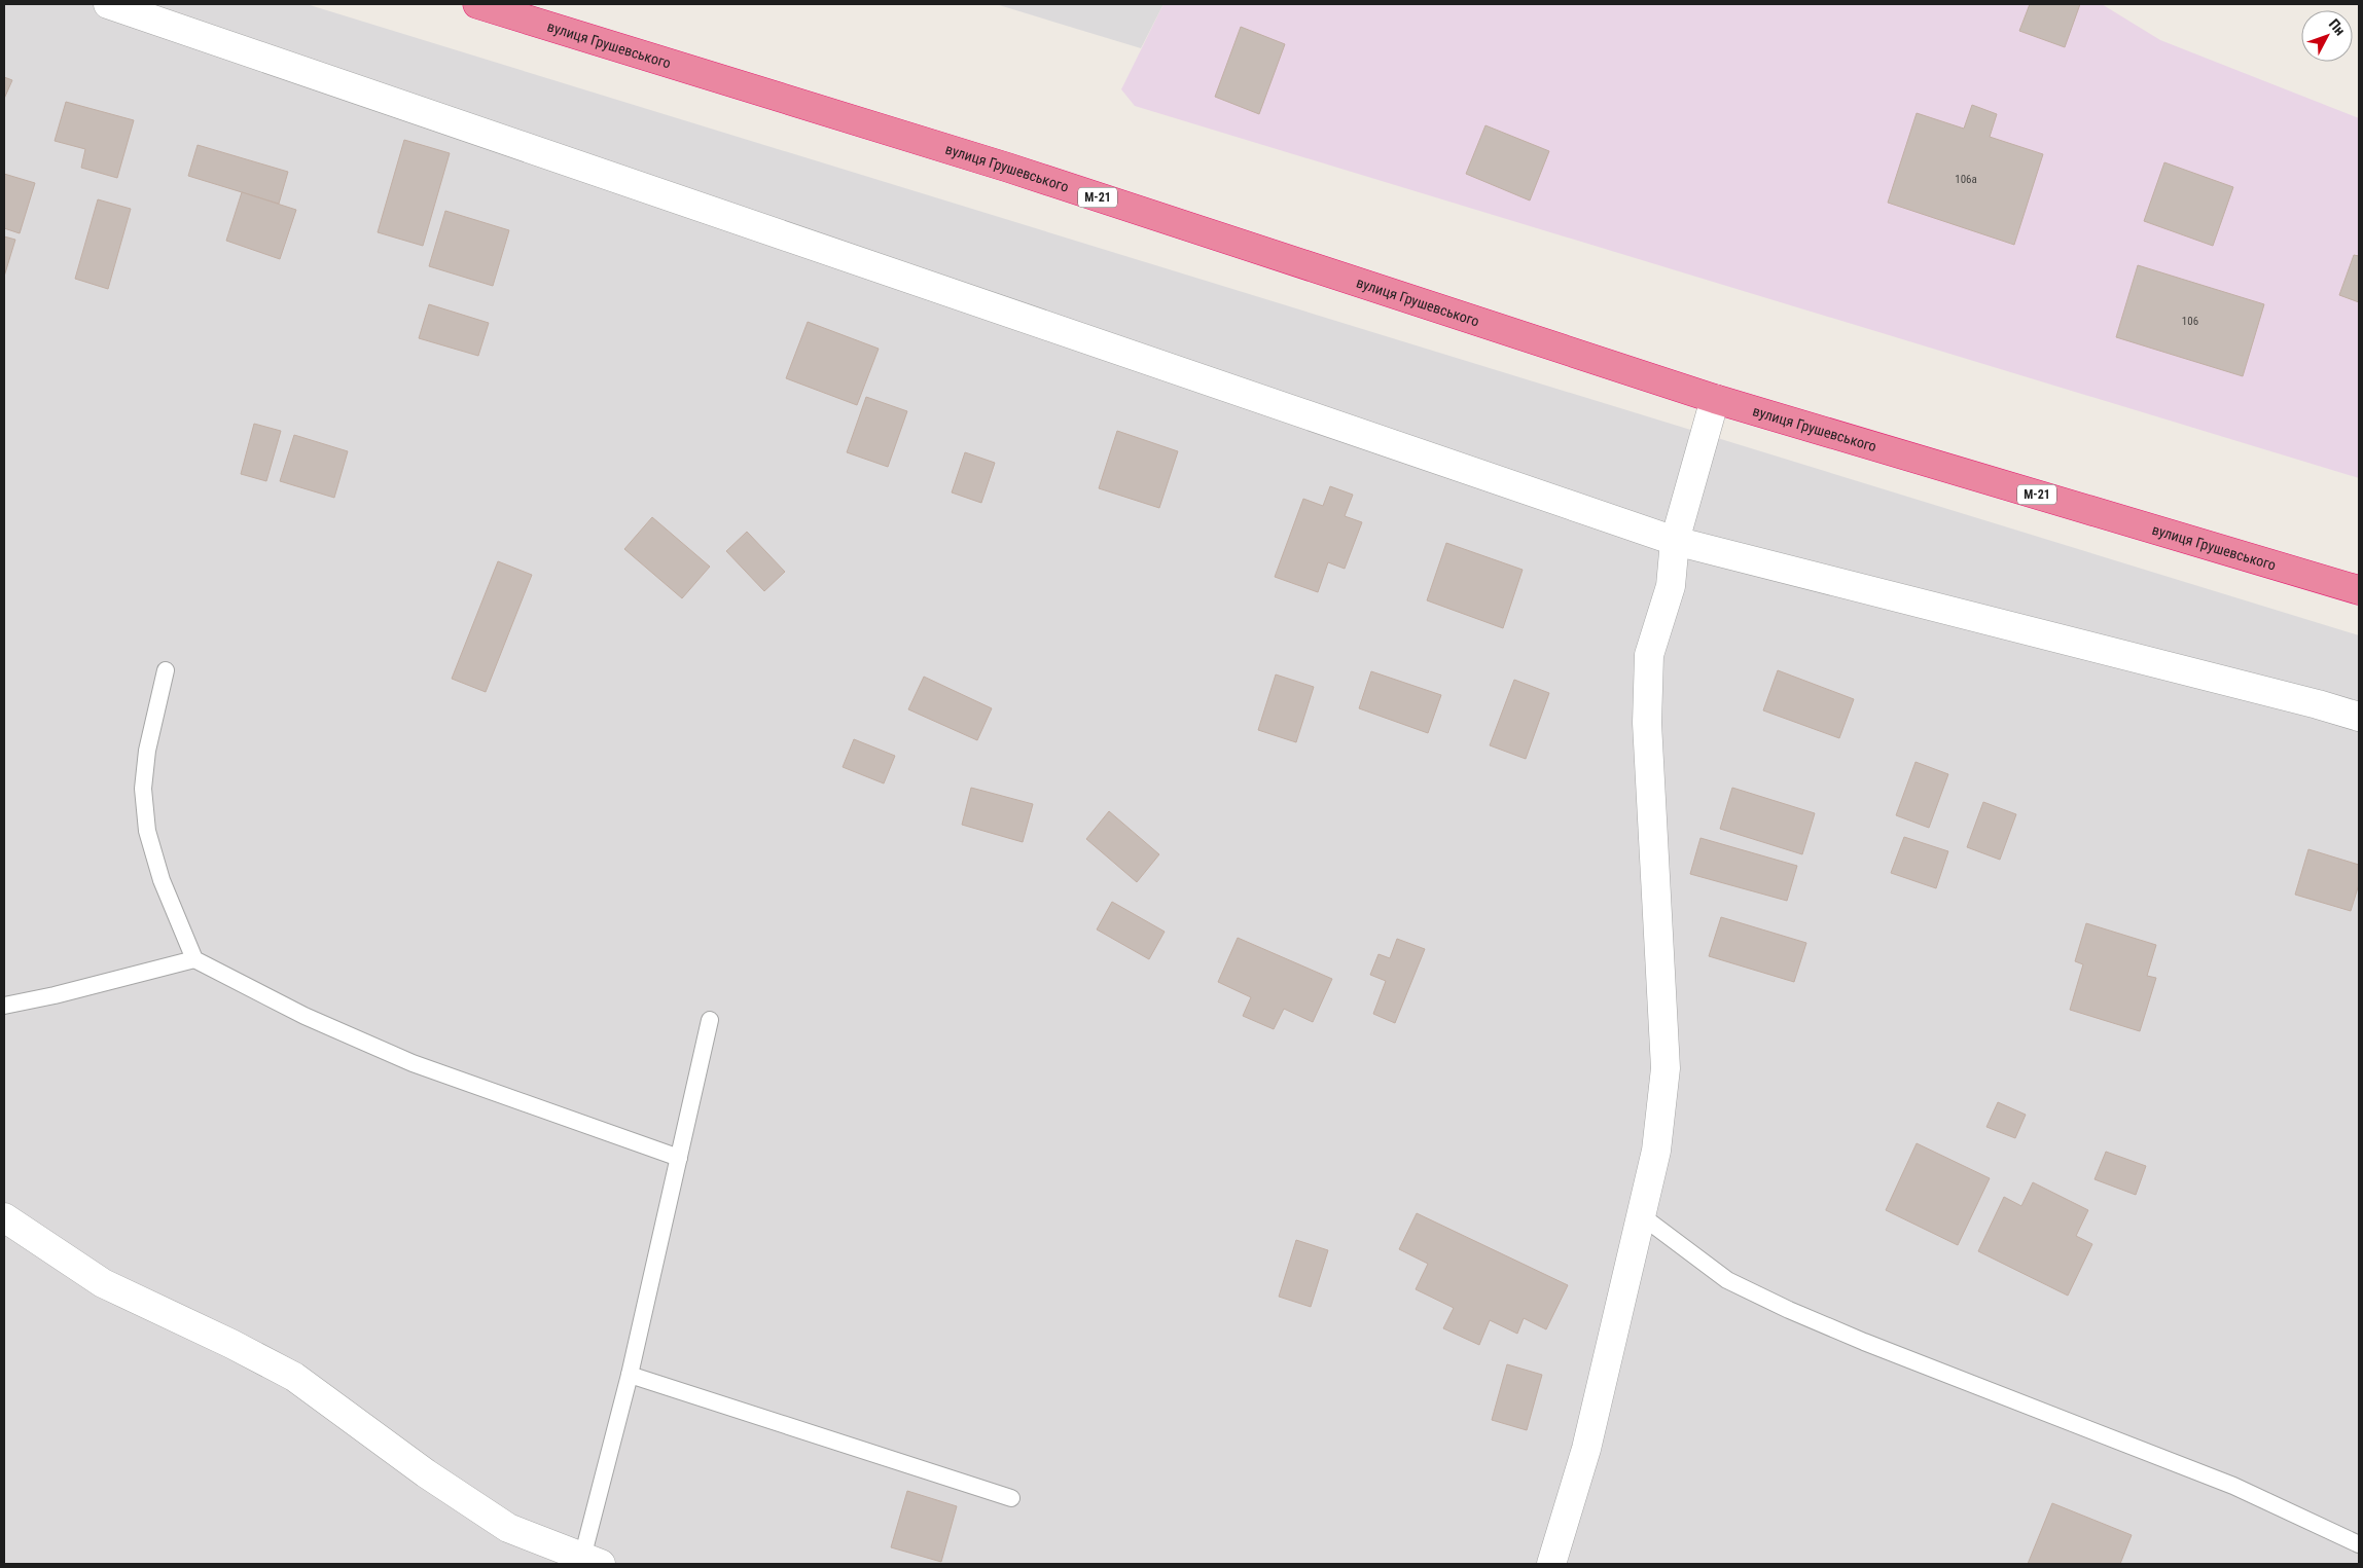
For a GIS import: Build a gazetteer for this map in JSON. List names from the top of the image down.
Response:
{
  "streets": {
    "highway": ["вулиця Грушевського", "М-21"]
  },
  "house_numbers": ["106а", "106"],
  "north": "top right"
}
